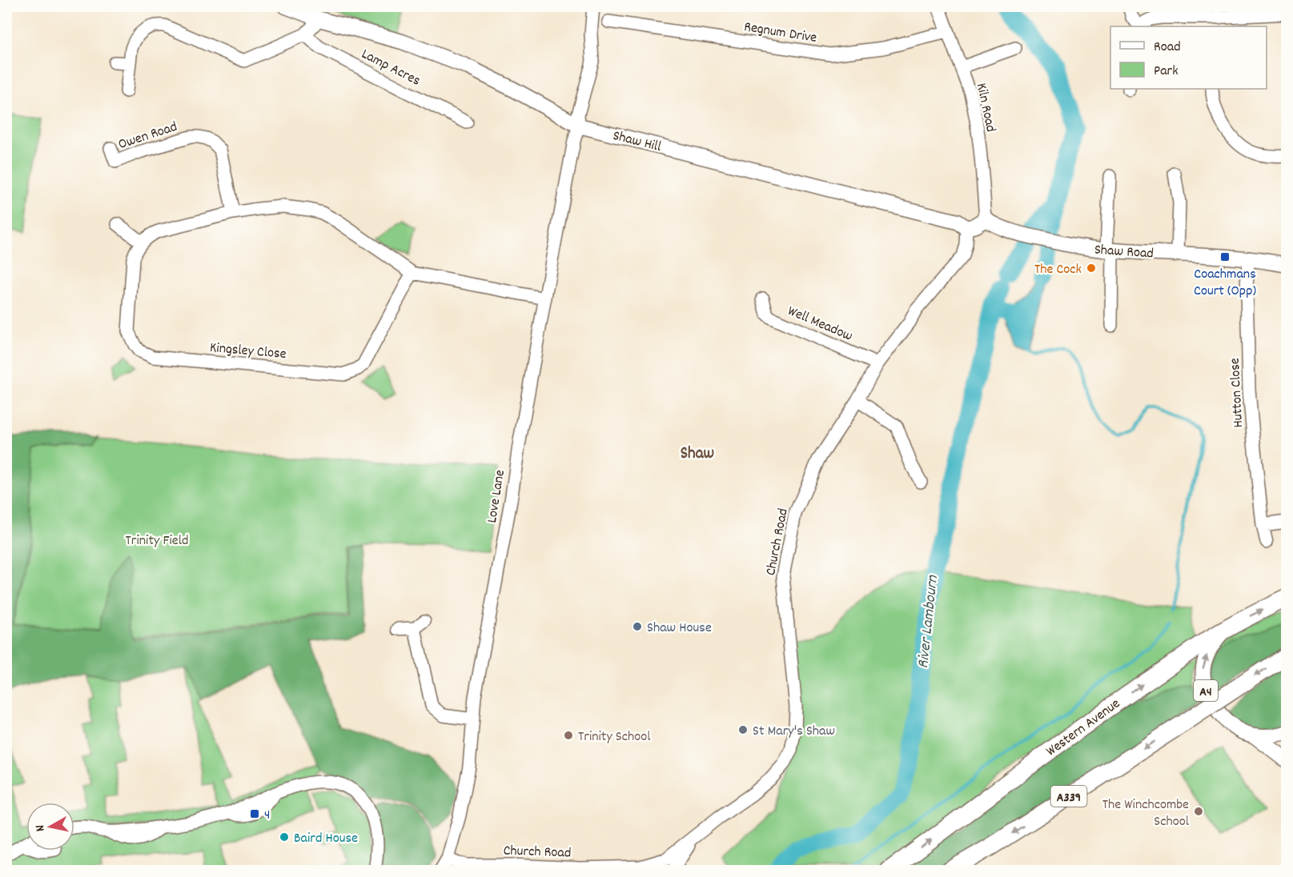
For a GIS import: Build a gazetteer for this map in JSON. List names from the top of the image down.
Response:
{
  "streets": {
    "highway": ["Western Avenue", "A339"],
    "main road": ["Shaw Hill", "Shaw Road", "A4"],
    "street": [
      "Regnum Drive",
      "Lamp Acres",
      "Kiln Road",
      "Owen Road",
      "Well Meadow",
      "Kingsley Close",
      "Hutton Close",
      "Love Lane",
      "Church Road"
    ]
  },
  "crossings": [
    ["Regnum Drive", "Kiln Road"],
    ["Kiln Road", "Shaw Road"],
    ["Shaw Hill", "Love Lane"],
    ["Shaw Hill", "Church Road"],
    ["Shaw Road", "Hutton Close"],
    ["Well Meadow", "Church Road"],
    ["Love Lane", "Church Road"],
    ["A4", "Western Avenue"]
  ],
  "districts": ["Shaw"],
  "water": ["River Lambourn"],
  "parks": ["Trinity Field"],
  "places": {
    "transit": ["Coachmans Court (Opp)", "4"],
    "other": [
      "The Cock",
      "Shaw House",
      "St Mary's Shaw",
      "Trinity School",
      "The Winchcombe School",
      "Baird House"
    ]
  },
  "legend": ["Road", "Park"],
  "north": "left"
}
